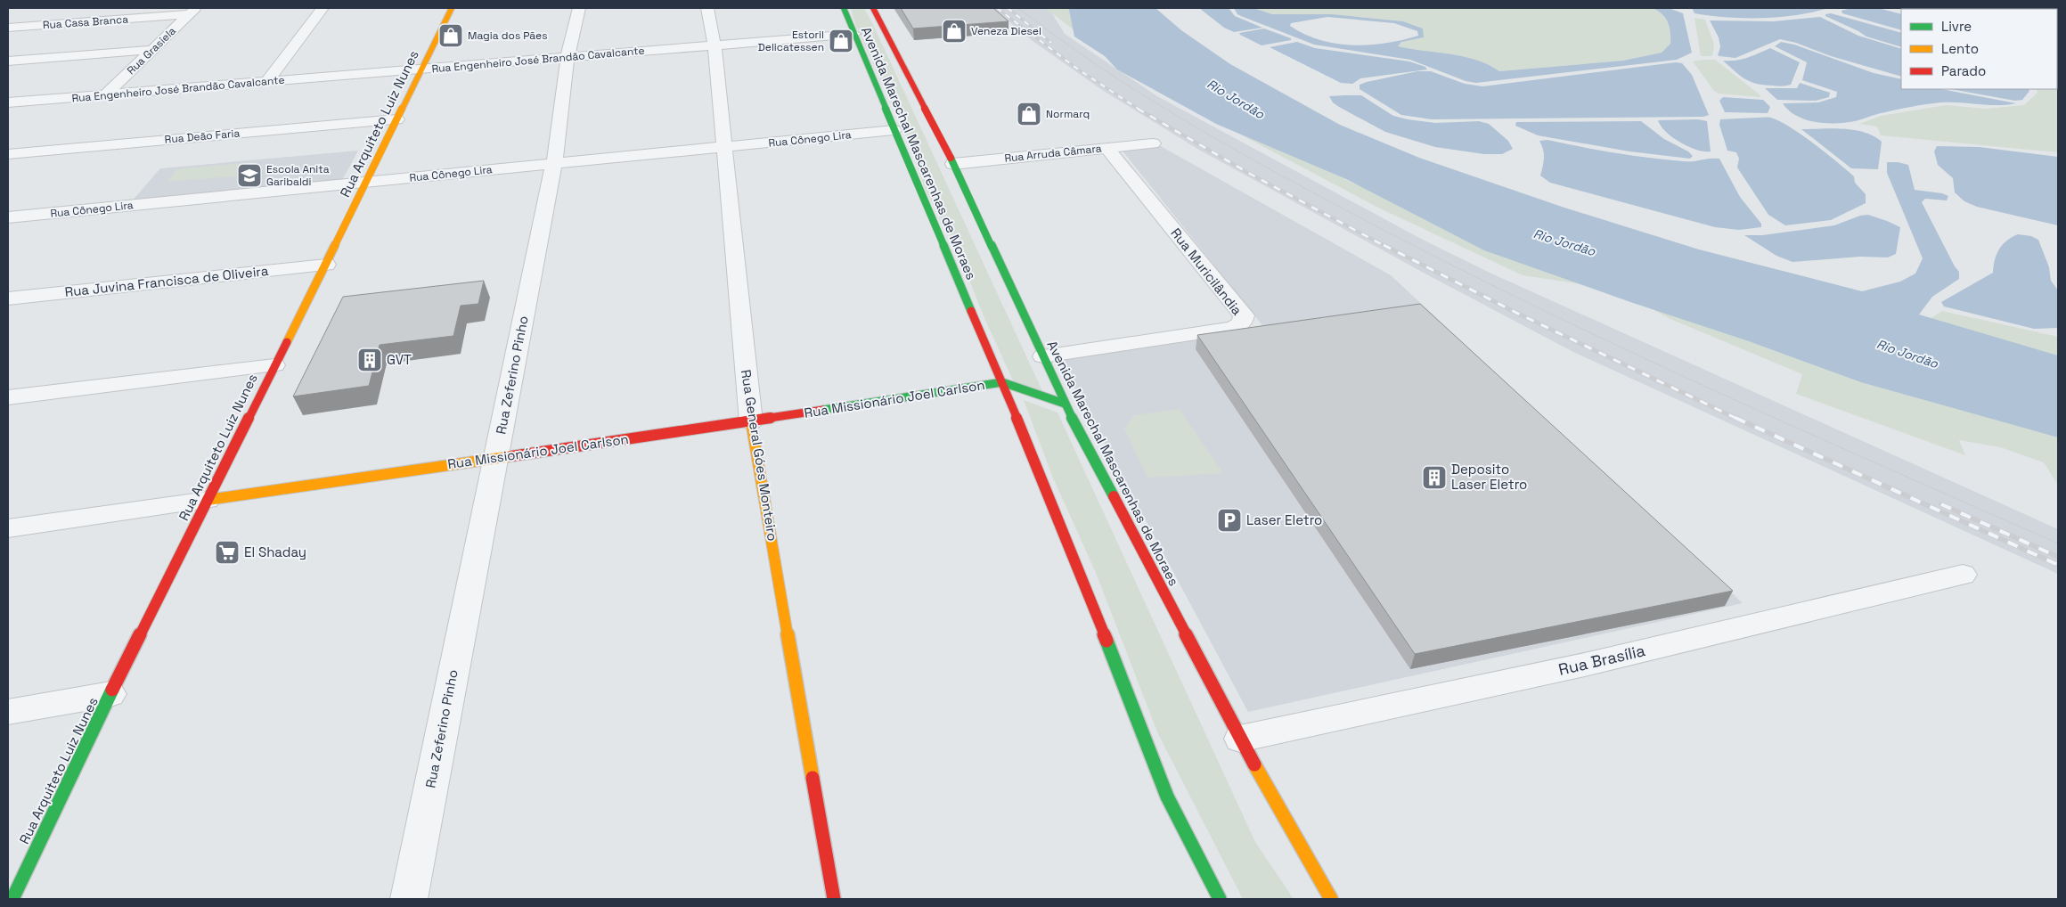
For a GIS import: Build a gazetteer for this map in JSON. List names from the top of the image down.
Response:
{
  "streets": {
    "main road": [
      "Rua Arquiteto Luiz Nunes",
      "Avenida Marechal Mascarenhas de Moraes",
      "Rua Missionário Joel Carlson",
      "Rua General Góes Monteiro"
    ],
    "street": [
      "Rua Casa Branca",
      "Rua Grasiela",
      "Rua Engenheiro José Brandão Cavalcante",
      "Rua Deão Faria",
      "Rua Cônego Lira",
      "Rua Arruda Câmara",
      "Rua Muricilândia",
      "Rua Juvina Francisca de Oliveira",
      "Rua Zeferino Pinho",
      "Rua Brasília"
    ]
  },
  "crossings": [
    ["Rua Casa Branca", "Rua Grasiela"],
    ["Rua Grasiela", "Rua Engenheiro José Brandão Cavalcante"],
    ["Rua Engenheiro José Brandão Cavalcante", "Rua Arquiteto Luiz Nunes"],
    ["Rua Engenheiro José Brandão Cavalcante", "Avenida Marechal Mascarenhas de Moraes"],
    ["Rua Engenheiro José Brandão Cavalcante", "Rua Zeferino Pinho"],
    ["Rua Engenheiro José Brandão Cavalcante", "Rua General Góes Monteiro"],
    ["Rua Arquiteto Luiz Nunes", "Rua Deão Faria"],
    ["Rua Arquiteto Luiz Nunes", "Rua Cônego Lira"],
    ["Rua Arquiteto Luiz Nunes", "Rua Juvina Francisca de Oliveira"],
    ["Rua Arquiteto Luiz Nunes", "Rua Missionário Joel Carlson"],
    ["Rua Cônego Lira", "Avenida Marechal Mascarenhas de Moraes"],
    ["Rua Cônego Lira", "Rua Zeferino Pinho"],
    ["Rua Cônego Lira", "Rua General Góes Monteiro"],
    ["Avenida Marechal Mascarenhas de Moraes", "Rua Arruda Câmara"],
    ["Avenida Marechal Mascarenhas de Moraes", "Rua Muricilândia"],
    ["Avenida Marechal Mascarenhas de Moraes", "Rua Missionário Joel Carlson"],
    ["Avenida Marechal Mascarenhas de Moraes", "Rua Brasília"],
    ["Rua Arruda Câmara", "Rua Muricilândia"],
    ["Rua Zeferino Pinho", "Rua Missionário Joel Carlson"],
    ["Rua Missionário Joel Carlson", "Rua General Góes Monteiro"]
  ],
  "water": ["Rio Jordão"],
  "places": {
    "shop": [
      "Veneza Diesel",
      "Magia dos Pães",
      "Estoril Delicatessen",
      "Normarq"
    ],
    "school or university": ["Escola Anita Garibaldi"],
    "building": ["GVT", "Deposito Laser Eletro"],
    "parking": ["Laser Eletro"],
    "supermarket": ["El Shaday"]
  },
  "legend": ["Livre", "Lento", "Parado"]
}
